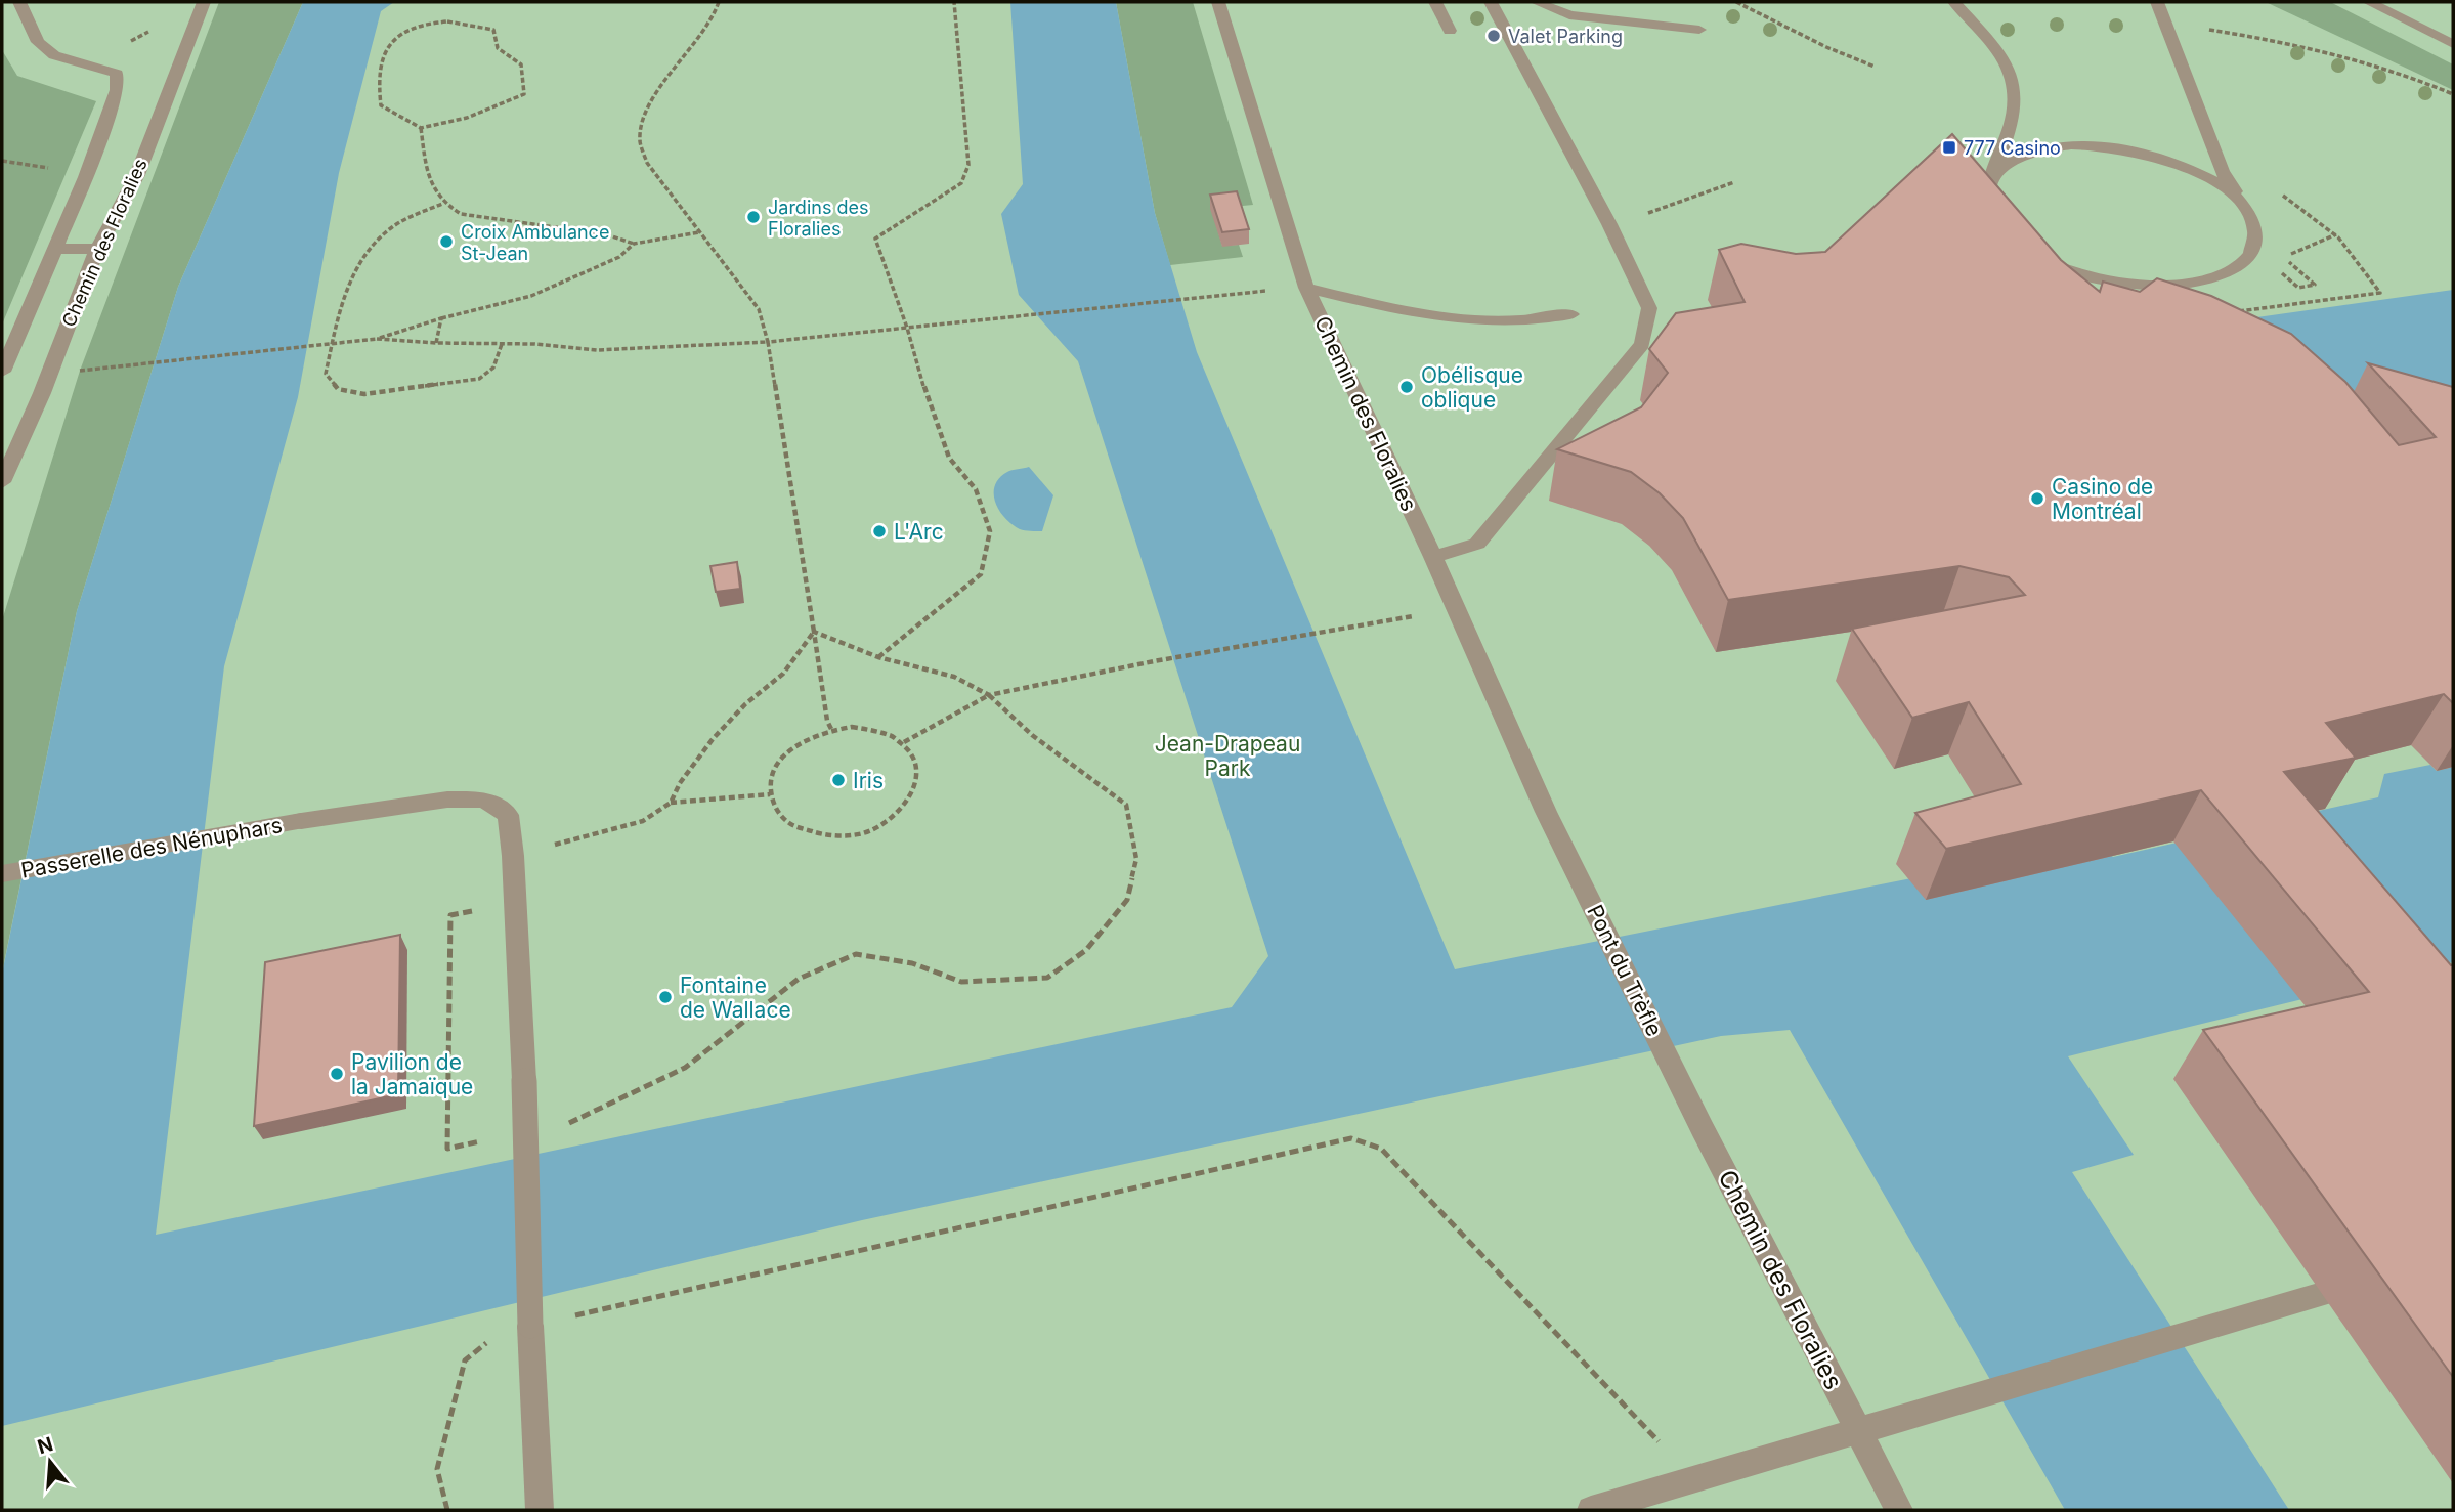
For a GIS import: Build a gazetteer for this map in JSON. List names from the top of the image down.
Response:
{
  "streets": {
    "street": ["Chemin des Floralies", "Passerelle des Nénuphars", "Pont du Trèfle"]
  },
  "crossings": [
    ["Chemin des Floralies", "Pont du Trèfle"]
  ],
  "parks": ["Jean-Drapeau Park"],
  "places": {
    "other": [
      "Valet Parking",
      "Jardins des Floralies",
      "Croix Ambulance St-Jean",
      "Obélisque oblique",
      "Casino de Montréal",
      "L'Arc",
      "Iris",
      "Fontaine de Wallace",
      "Pavilion de la Jamaïque"
    ],
    "transit": ["777 Casino"]
  },
  "north": "top"
}
